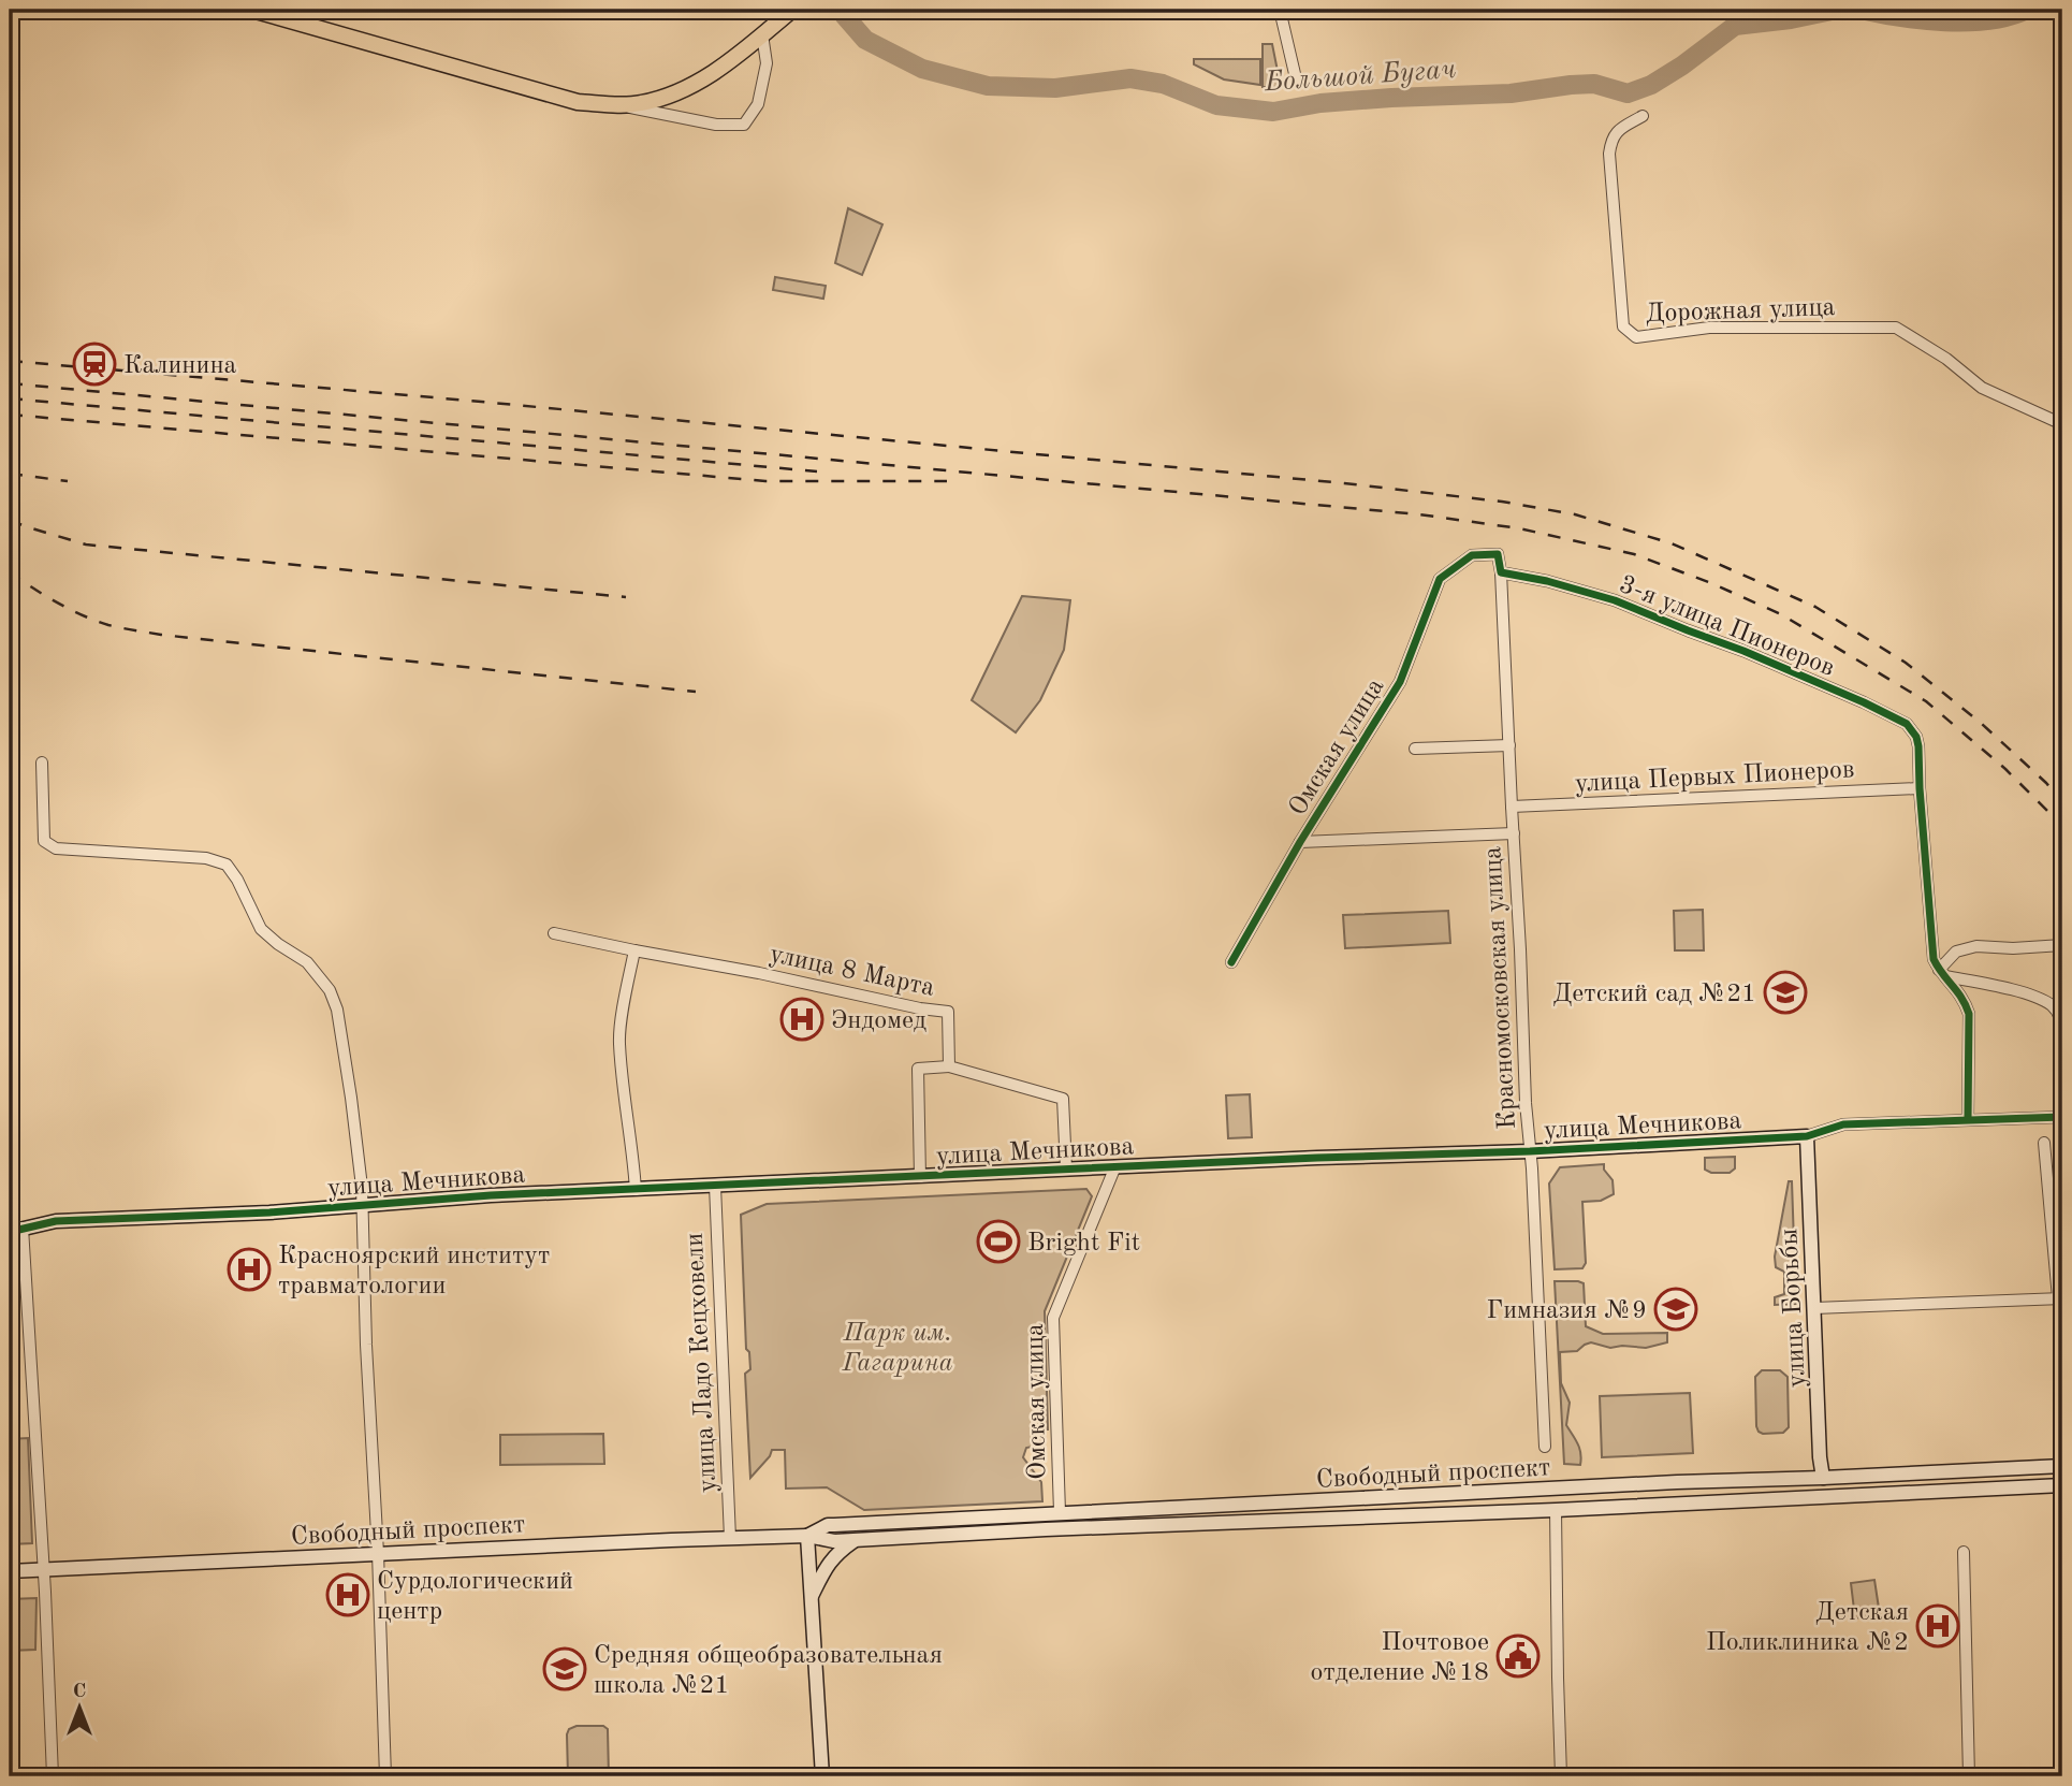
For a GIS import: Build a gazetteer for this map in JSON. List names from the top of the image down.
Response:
{
  "streets": {
    "main road": ["улица Мечникова", "улица Борьбы", "Свободный проспект"],
    "street": [
      "Дорожная улица",
      "3-я улица Пионеров",
      "Омская улица",
      "улица Первых Пионеров",
      "улица 8 Марта",
      "Красномосковская улица",
      "улица Ладо Кецховели"
    ]
  },
  "crossings": [
    ["3-я улица Пионеров", "Омская улица"],
    ["3-я улица Пионеров", "улица Первых Пионеров"],
    ["3-я улица Пионеров", "Красномосковская улица"],
    ["Омская улица", "улица Мечникова"],
    ["Омская улица", "Свободный проспект"],
    ["улица Первых Пионеров", "Красномосковская улица"],
    ["Красномосковская улица", "улица Мечникова"],
    ["улица Мечникова", "улица Борьбы"],
    ["улица Мечникова", "улица Ладо Кецховели"],
    ["улица Борьбы", "Свободный проспект"],
    ["улица Ладо Кецховели", "Свободный проспект"]
  ],
  "water": ["Большой Бугач"],
  "parks": ["Парк им. Гагарина"],
  "places": {
    "station": ["Калинина"],
    "school or university": ["Детский сад №21", "Гимназия №9", "Средняя общеобразовательная школа №21"],
    "hospital": [
      "Эндомед",
      "Красноярский институт травматологии",
      "Сурдологический центр",
      "Детская Поликлиника №2"
    ],
    "sports": ["Bright Fit"],
    "public building": ["Почтовое отделение №18"]
  },
  "north": "top"
}
